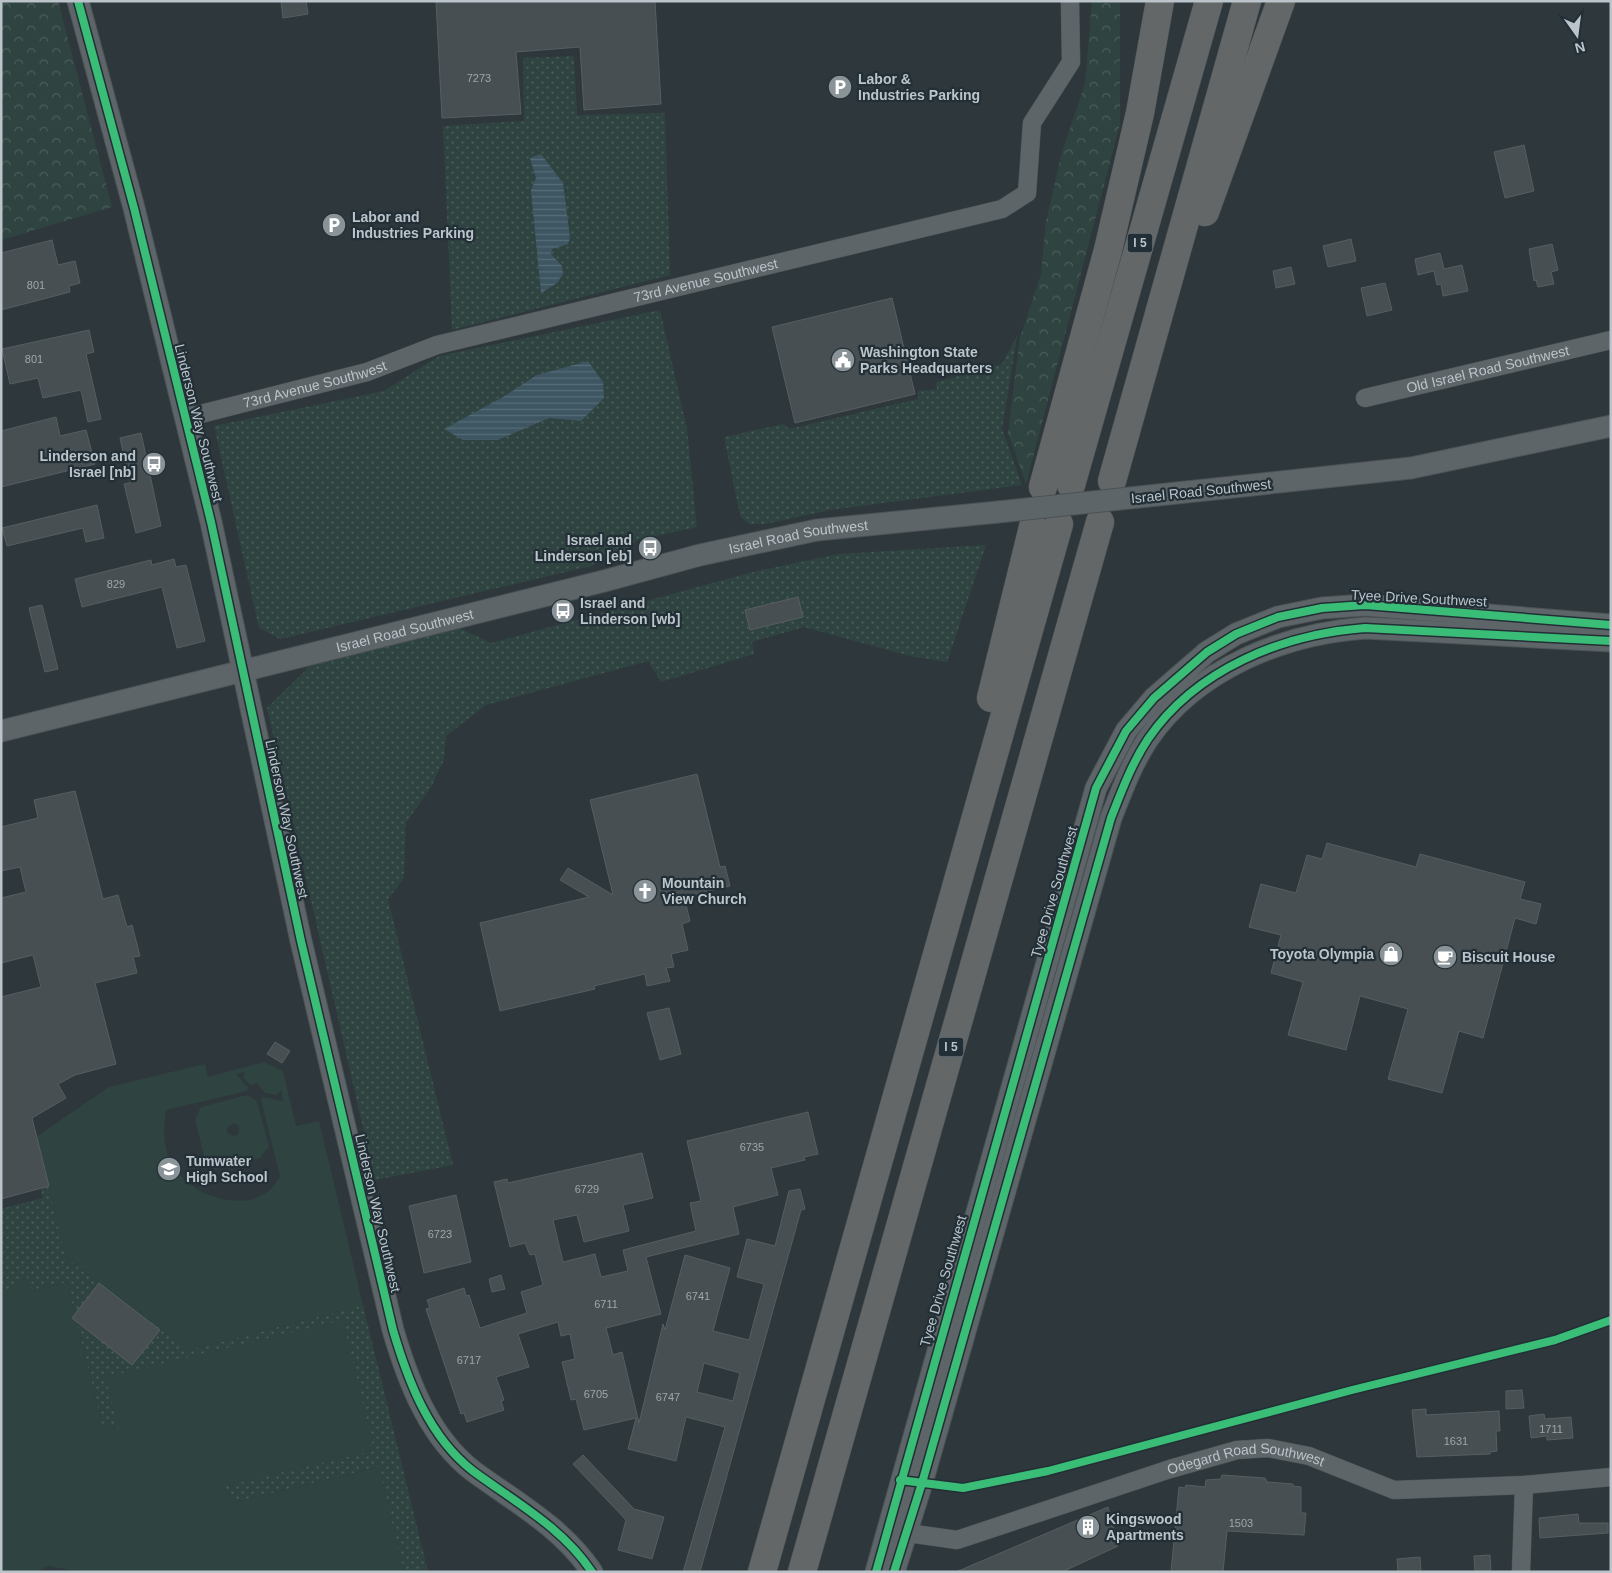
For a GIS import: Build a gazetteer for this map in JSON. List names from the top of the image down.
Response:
{
  "streets": {
    "highway": ["I 5"],
    "street": [
      "73rd Avenue Southwest",
      "Old Israel Road Southwest",
      "Linderson Way Southwest",
      "Israel Road Southwest",
      "Tyee Drive Southwest",
      "Odegard Road Southwest"
    ]
  },
  "crossings": [
    ["73rd Avenue Southwest", "Linderson Way Southwest"],
    ["Linderson Way Southwest", "Israel Road Southwest"],
    ["Tyee Drive Southwest", "Odegard Road Southwest"]
  ],
  "places": {
    "parking": ["Labor & Industries Parking", "Labor and Industries Parking"],
    "public building": ["Washington State Parks Headquarters"],
    "bus stop": ["Linderson and Israel [nb]", "Israel and Linderson [eb]", "Israel and Linderson [wb]"],
    "church": ["Mountain View Church"],
    "shop": ["Toyota Olympia"],
    "cafe": ["Biscuit House"],
    "school or university": ["Tumwater High School"],
    "building": ["Kingswood Apartments"]
  },
  "house_numbers": [
    "7273",
    "801",
    "801",
    "829",
    "6735",
    "6729",
    "6723",
    "6741",
    "6711",
    "6717",
    "6705",
    "6747",
    "1711",
    "1631",
    "1503"
  ],
  "north": "bottom"
}
